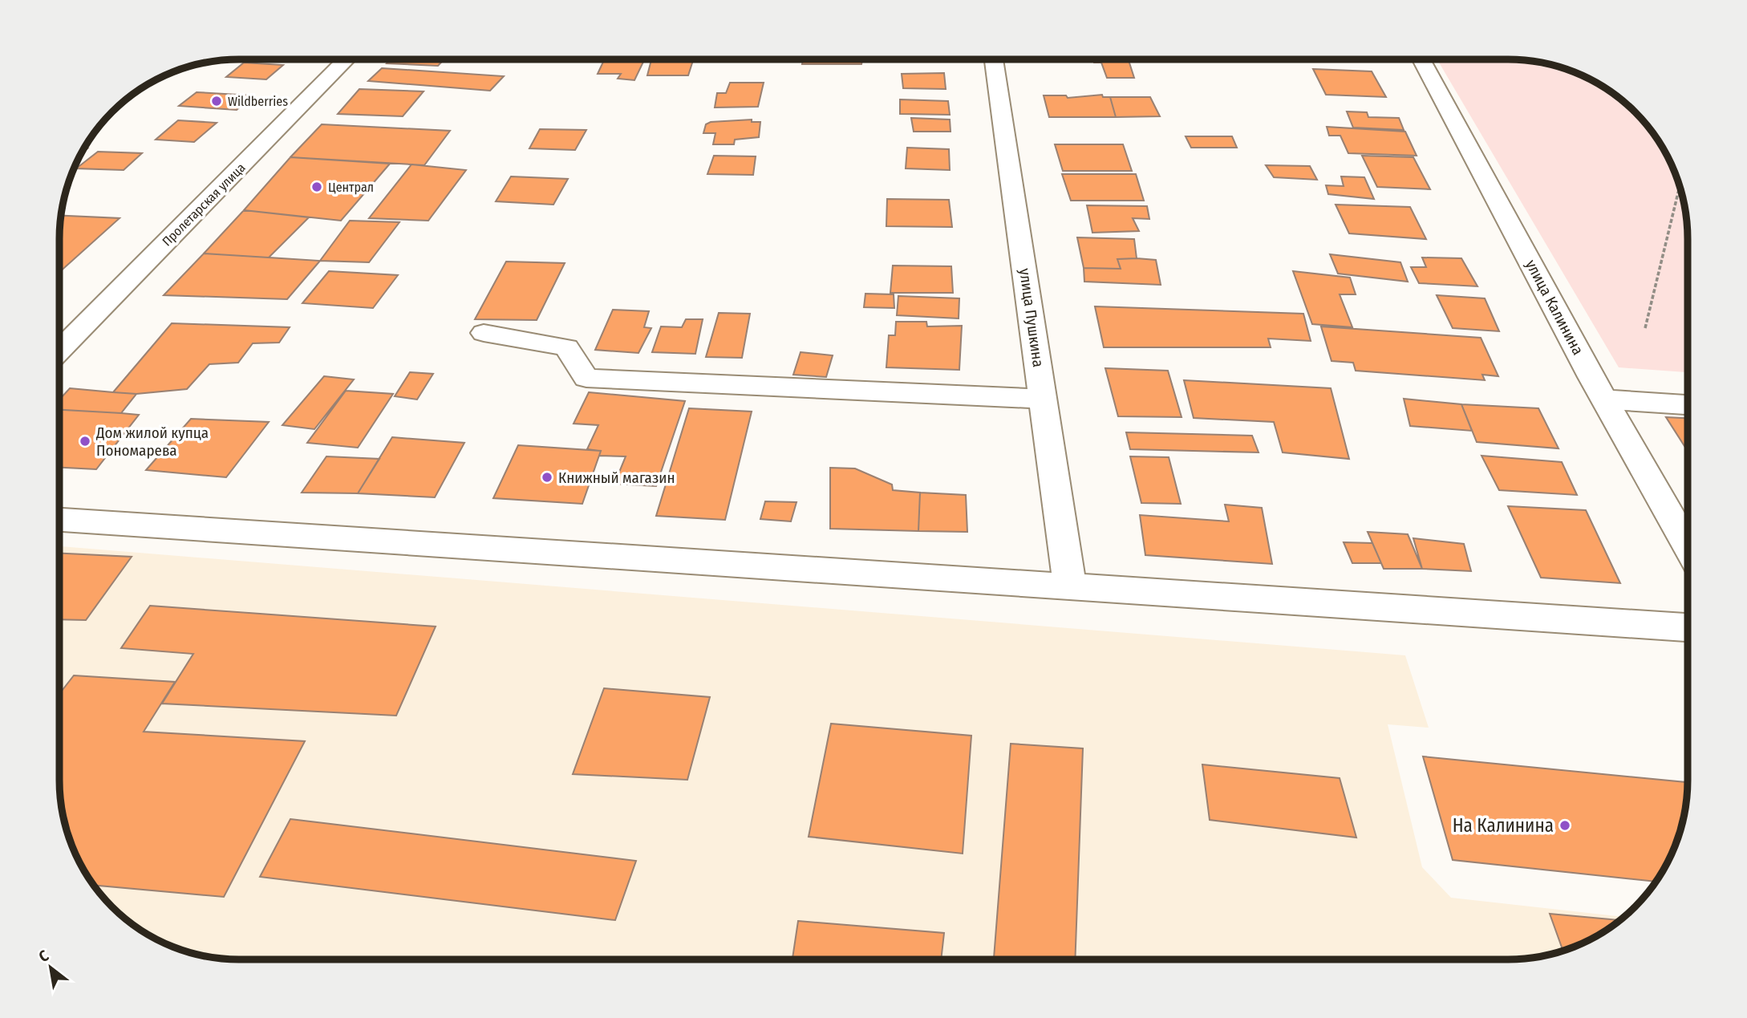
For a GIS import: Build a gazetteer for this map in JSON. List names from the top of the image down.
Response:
{
  "streets": {
    "street": ["Пролетарская улица", "улица Калинина", "улица Пушкина"]
  },
  "places": [
    "Wildberries",
    "Централ",
    "Дом жилой купца Пономарева",
    "Книжный магазин",
    "На Калинина"
  ],
  "north": "top left"
}
